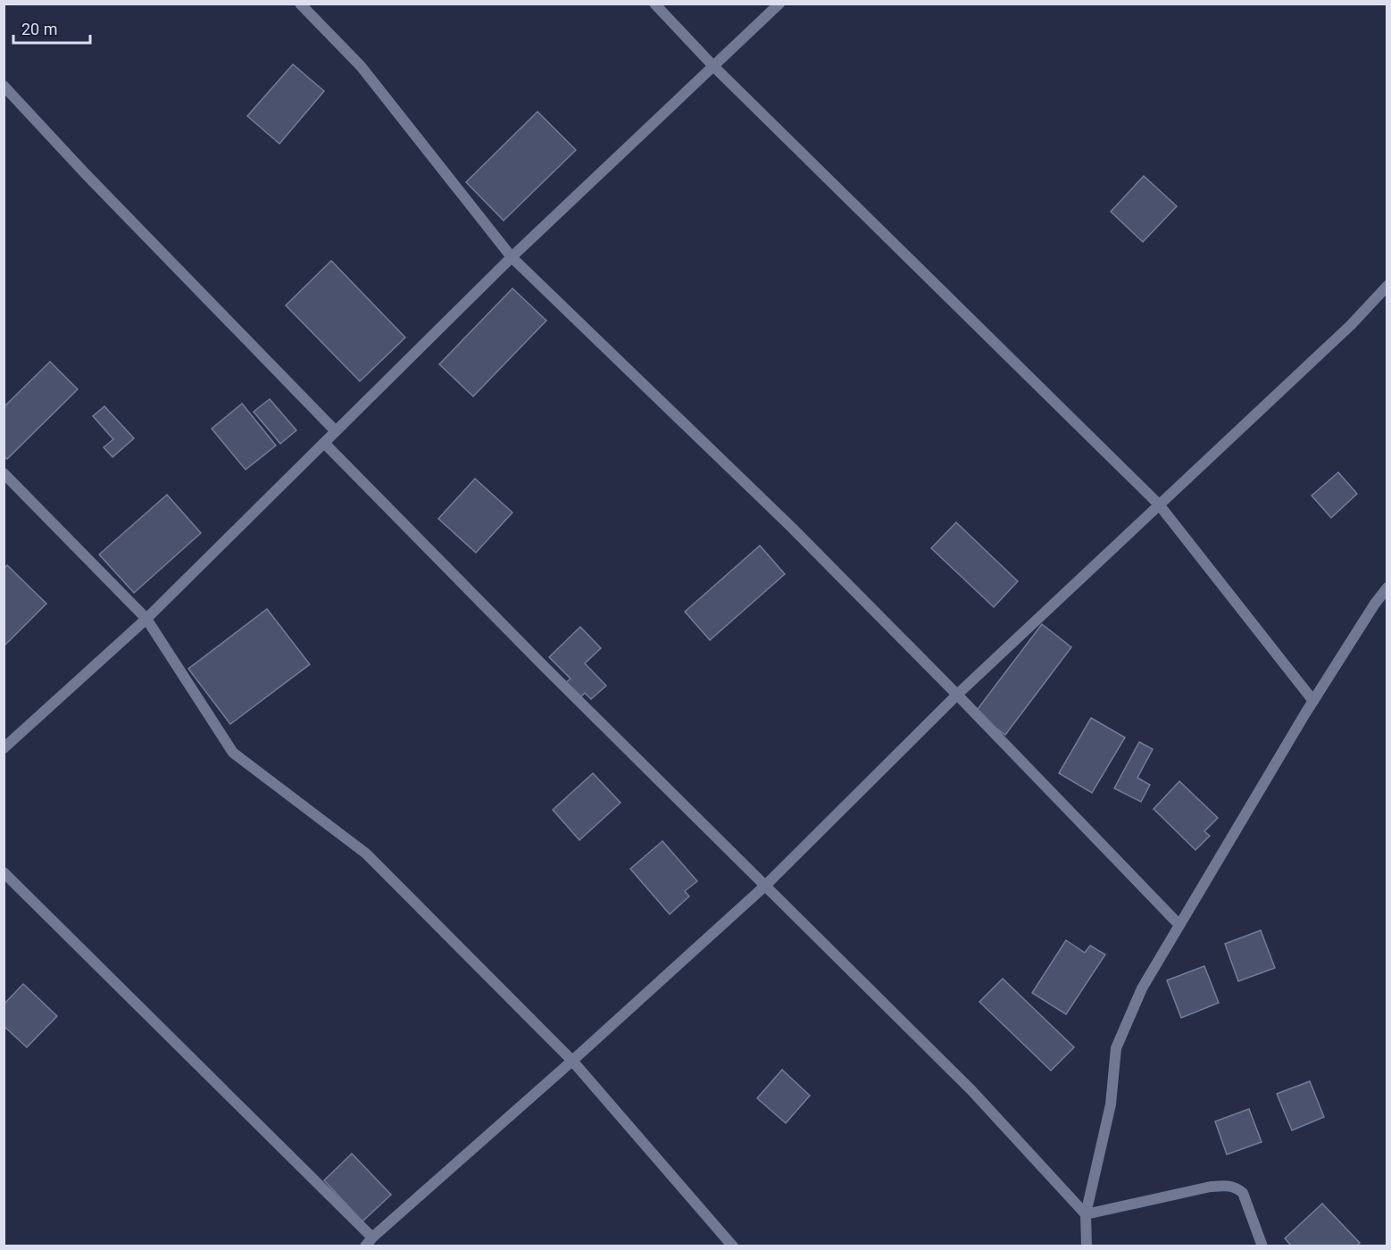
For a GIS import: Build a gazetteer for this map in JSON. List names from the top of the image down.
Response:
{
  "scale_bar": "20 m"
}
